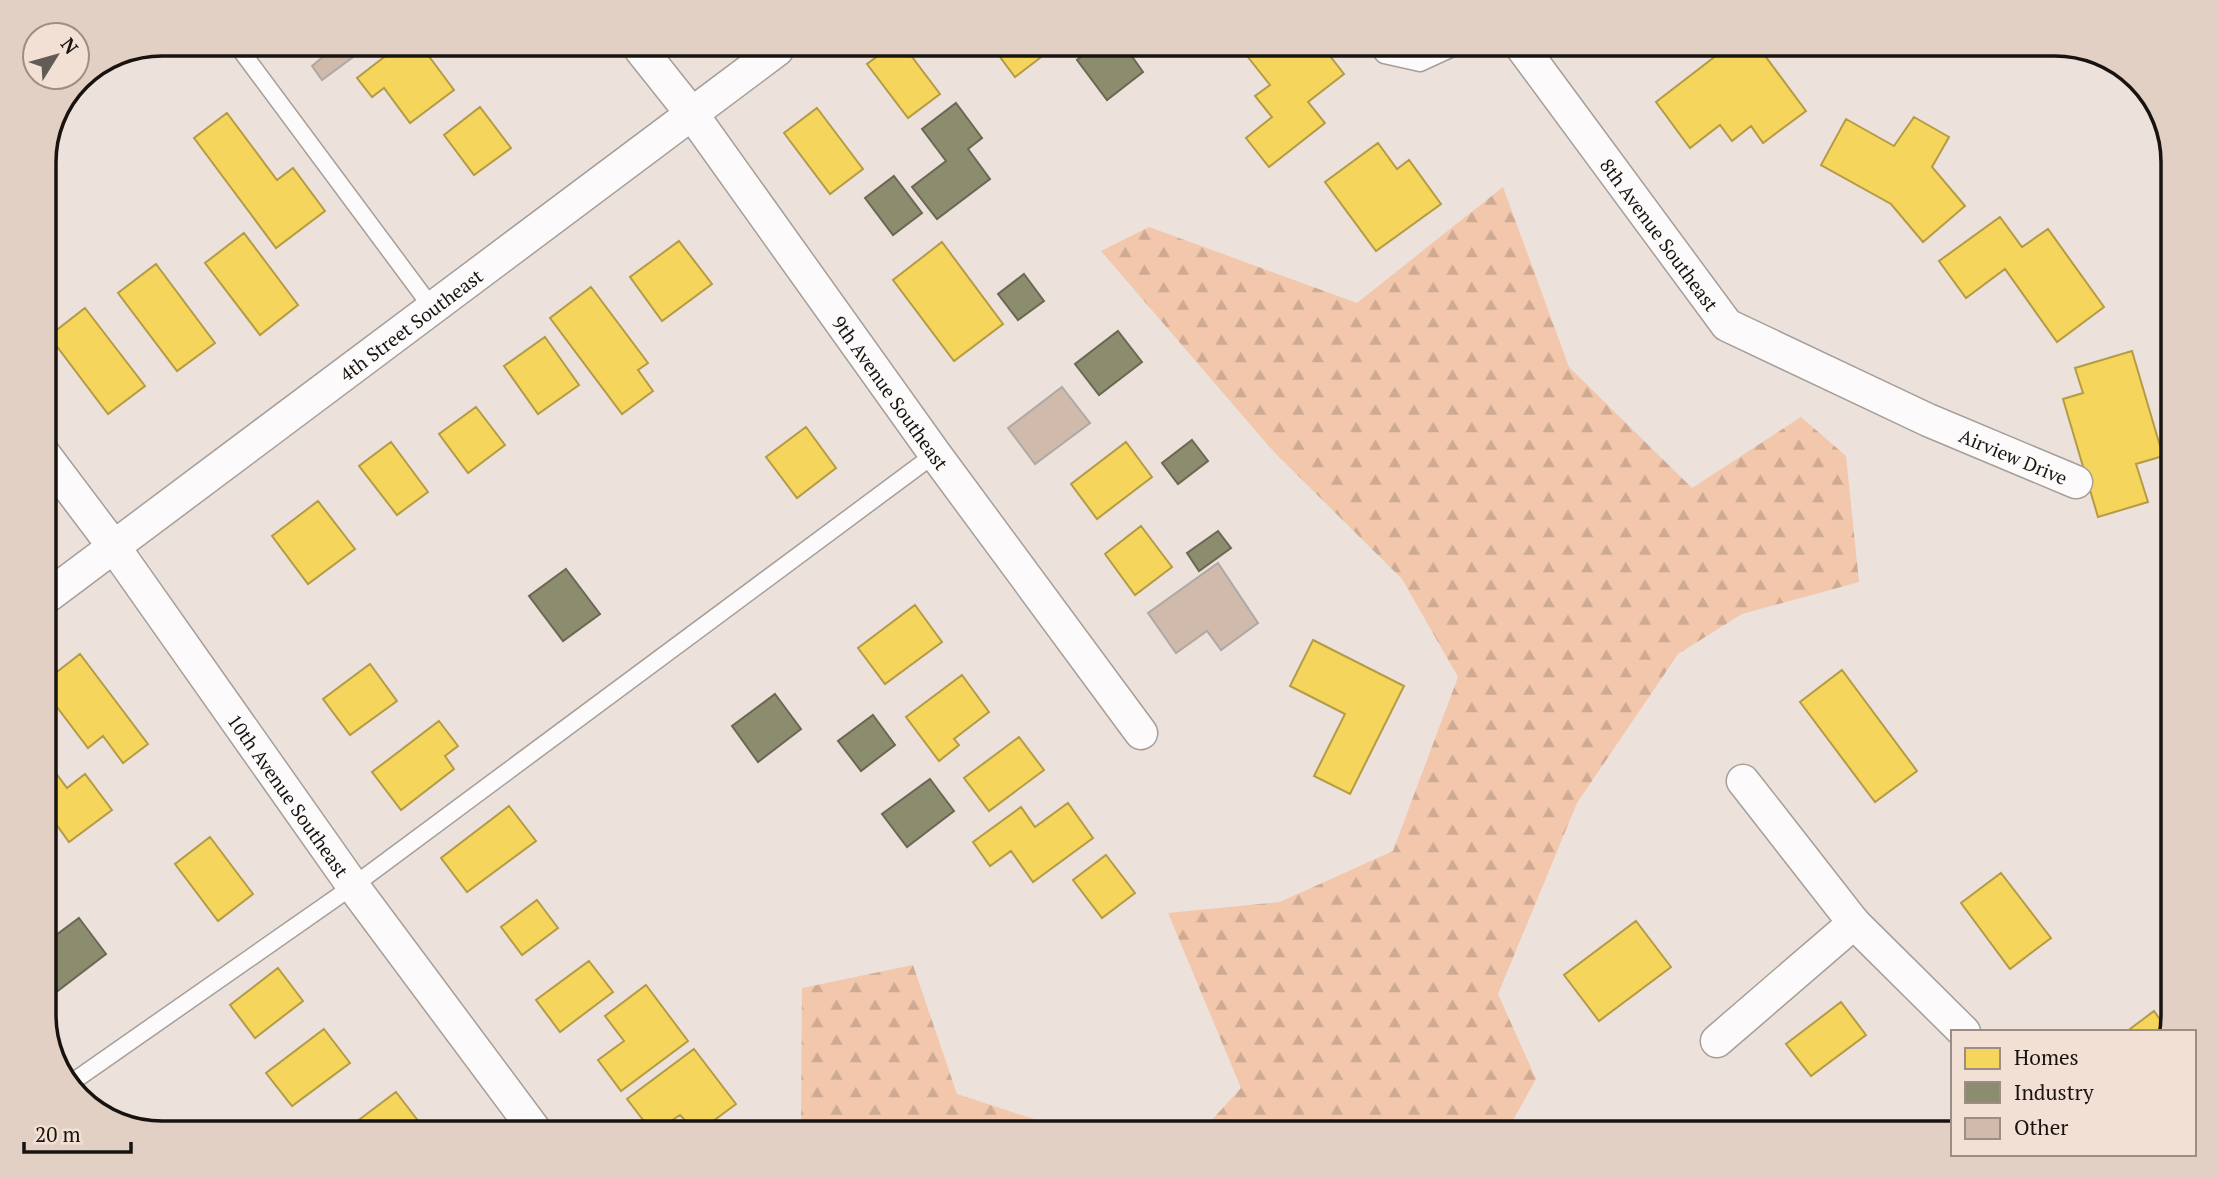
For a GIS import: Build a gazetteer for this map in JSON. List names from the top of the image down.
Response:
{
  "streets": {
    "street": [
      "8th Avenue Southeast",
      "4th Street Southeast",
      "9th Avenue Southeast",
      "Airview Drive",
      "10th Avenue Southeast"
    ]
  },
  "crossings": [
    ["8th Avenue Southeast", "Airview Drive"],
    ["4th Street Southeast", "9th Avenue Southeast"],
    ["4th Street Southeast", "10th Avenue Southeast"]
  ],
  "legend": ["Homes", "Industry", "Other"],
  "scale_bar": "20 m",
  "north": "top right"
}
